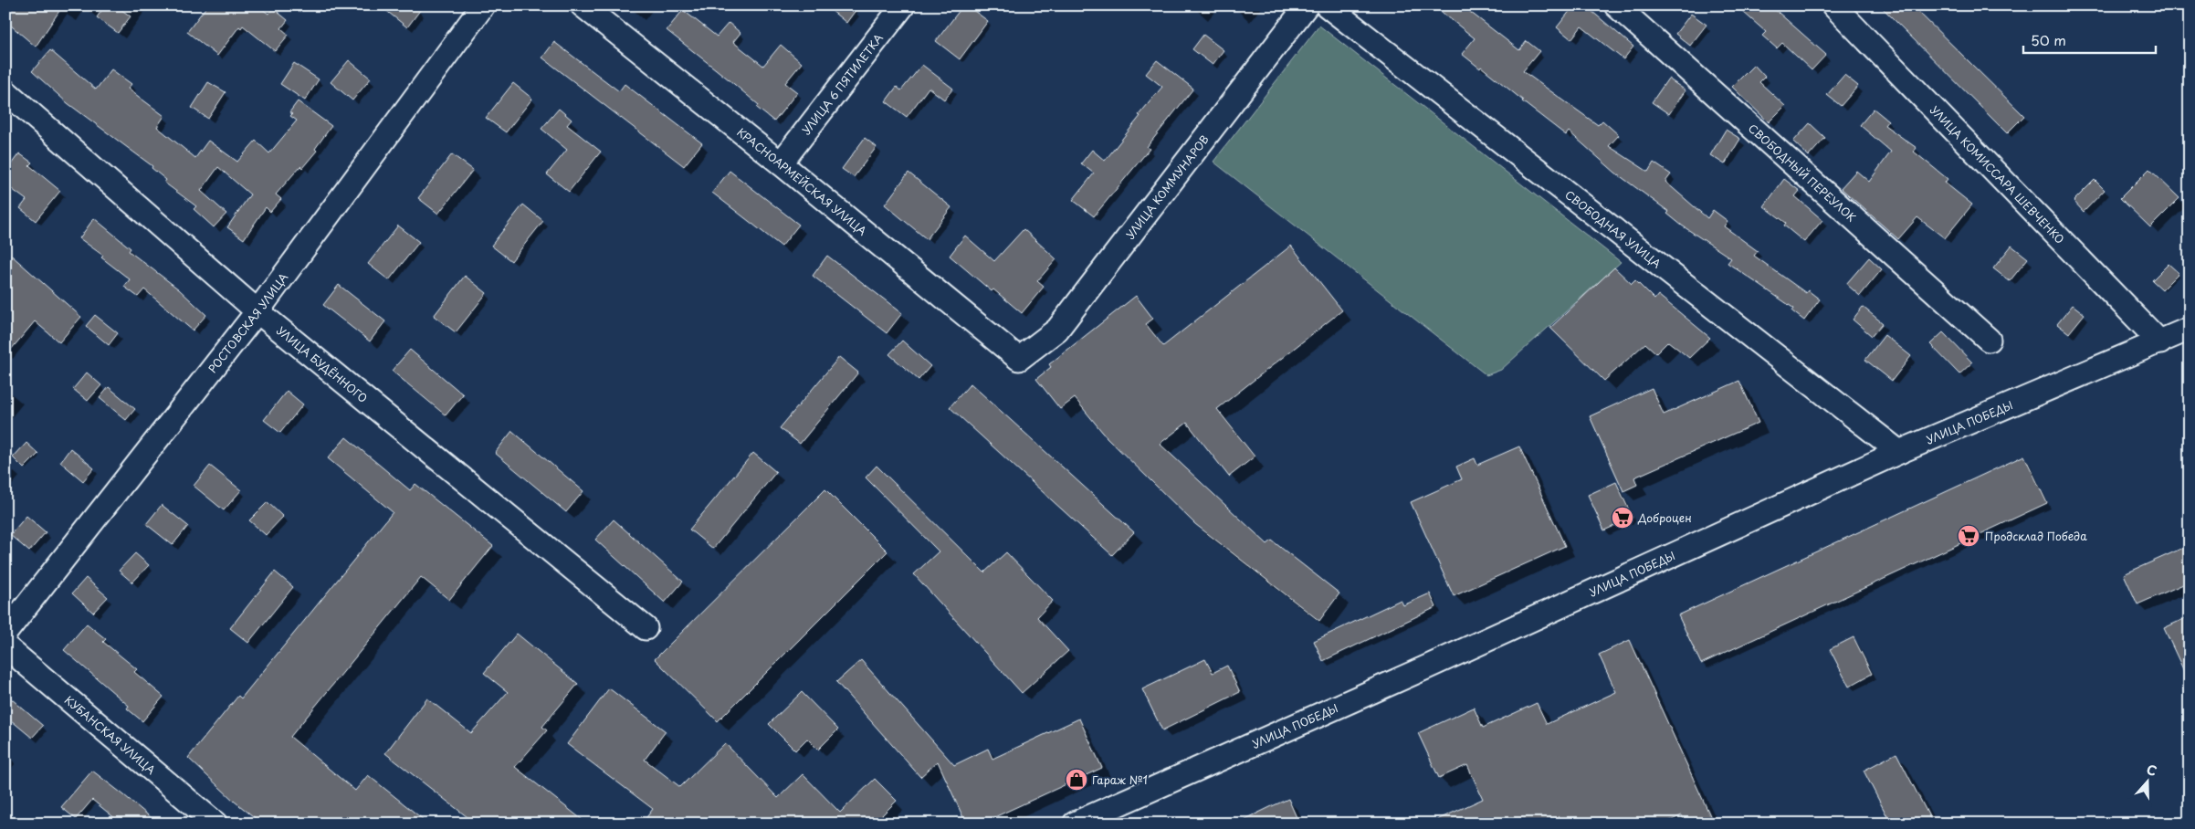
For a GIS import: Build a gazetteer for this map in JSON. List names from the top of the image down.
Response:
{
  "streets": {
    "street": [
      "УЛИЦА 6 ПЯТИЛЕТКА",
      "СВОБОДНЫЙ ПЕРЕУЛОК",
      "УЛИЦА КОМИССАРА ШЕВЧЕНКО",
      "КРАСНОАРМЕЙСКАЯ УЛИЦА",
      "УЛИЦА КОММУНАРОВ",
      "СВОБОДНАЯ УЛИЦА",
      "РОСТОВСКАЯ УЛИЦА",
      "УЛИЦА БУДЁННОГО",
      "УЛИЦА ПОБЕДЫ",
      "КУБАНСКАЯ УЛИЦА"
    ]
  },
  "crossings": [
    ["УЛИЦА 6 ПЯТИЛЕТКА", "КРАСНОАРМЕЙСКАЯ УЛИЦА"],
    ["УЛИЦА КОМИССАРА ШЕВЧЕНКО", "УЛИЦА ПОБЕДЫ"],
    ["КРАСНОАРМЕЙСКАЯ УЛИЦА", "УЛИЦА КОММУНАРОВ"],
    ["СВОБОДНАЯ УЛИЦА", "УЛИЦА ПОБЕДЫ"],
    ["РОСТОВСКАЯ УЛИЦА", "УЛИЦА БУДЁННОГО"]
  ],
  "places": {
    "supermarket": ["Доброцен", "Продсклад Победа"],
    "shop": ["Гараж №1"]
  },
  "scale_bar": "50 m",
  "north": "top"
}
